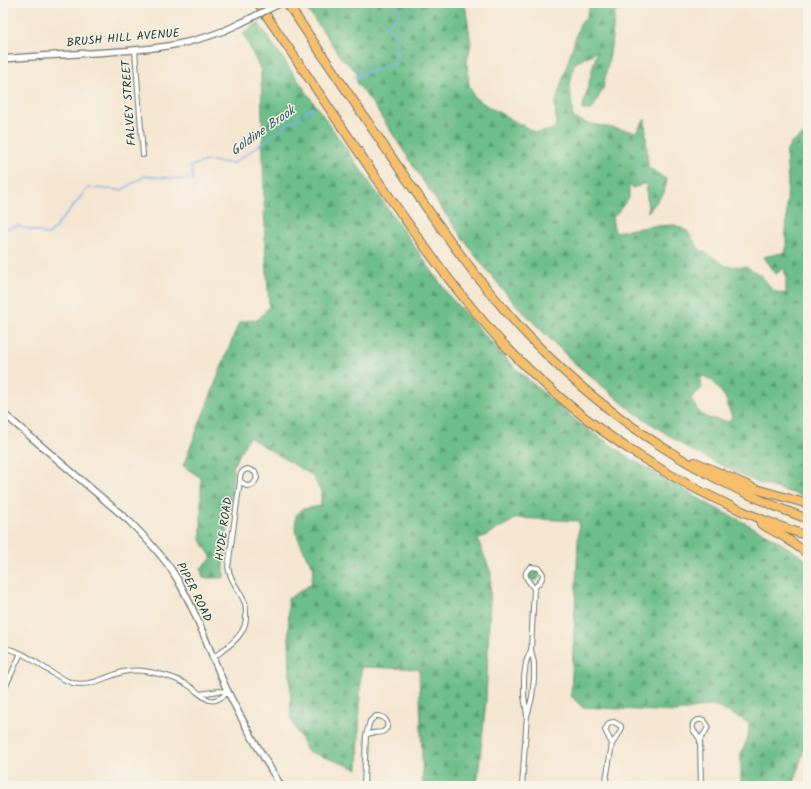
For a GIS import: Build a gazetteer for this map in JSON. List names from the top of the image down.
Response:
{
  "streets": {
    "street": [
      "BRUSH HILL AVENUE",
      "FALVEY STREET",
      "HYDE ROAD",
      "PIPER ROAD"
    ]
  },
  "crossings": [
    ["BRUSH HILL AVENUE", "FALVEY STREET"],
    ["HYDE ROAD", "PIPER ROAD"]
  ],
  "water": ["Goldine Brook"]
}
